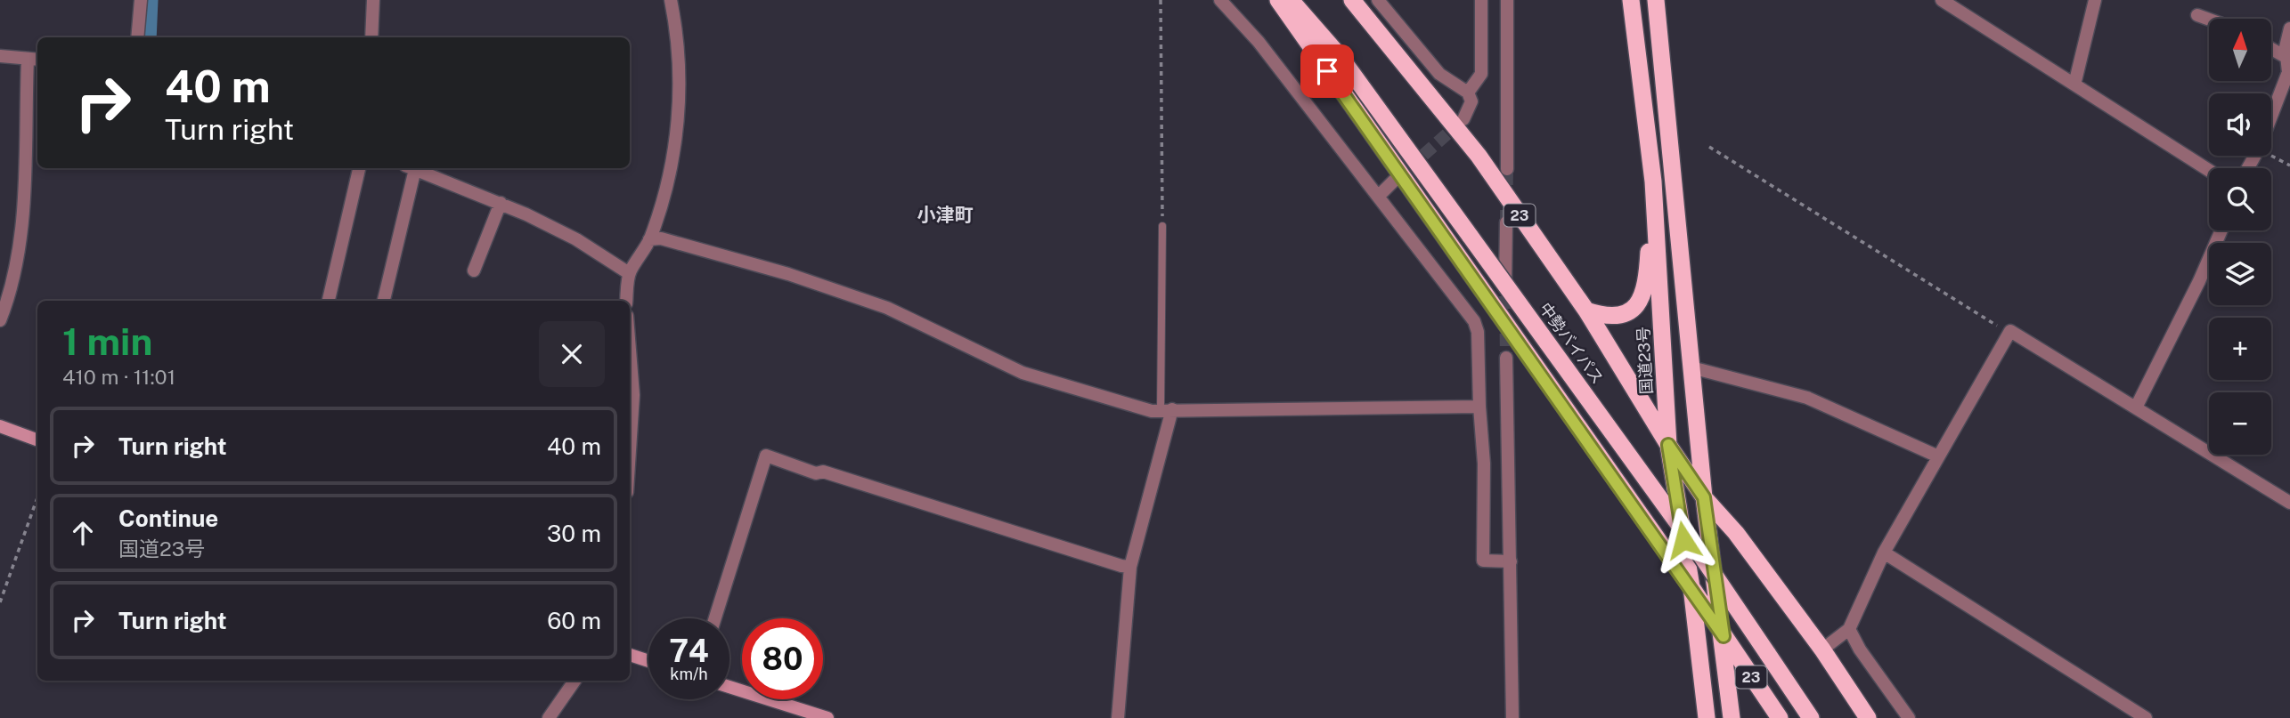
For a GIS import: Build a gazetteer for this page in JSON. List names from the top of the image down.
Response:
{
  "streets": {
    "highway": ["23", "中勢バイパス", "国道23号"]
  },
  "crossings": [
    ["23", "国道23号"]
  ],
  "districts": ["小津町"],
  "north": "top",
  "page": {
    "map_buttons": ["+", "−"],
    "turn": ["40 m", "Turn right"],
    "heading": ["1 min", "410 m · 11:01"],
    "list": [
      {
        "name": "Turn right",
        "value": "40 m"
      },
      {
        "name": "Continue",
        "note": "国道23号",
        "value": "30 m"
      },
      {
        "name": "Turn right",
        "value": "60 m"
      }
    ],
    "speed": "74 km/h",
    "limit": "80"
  }
}
